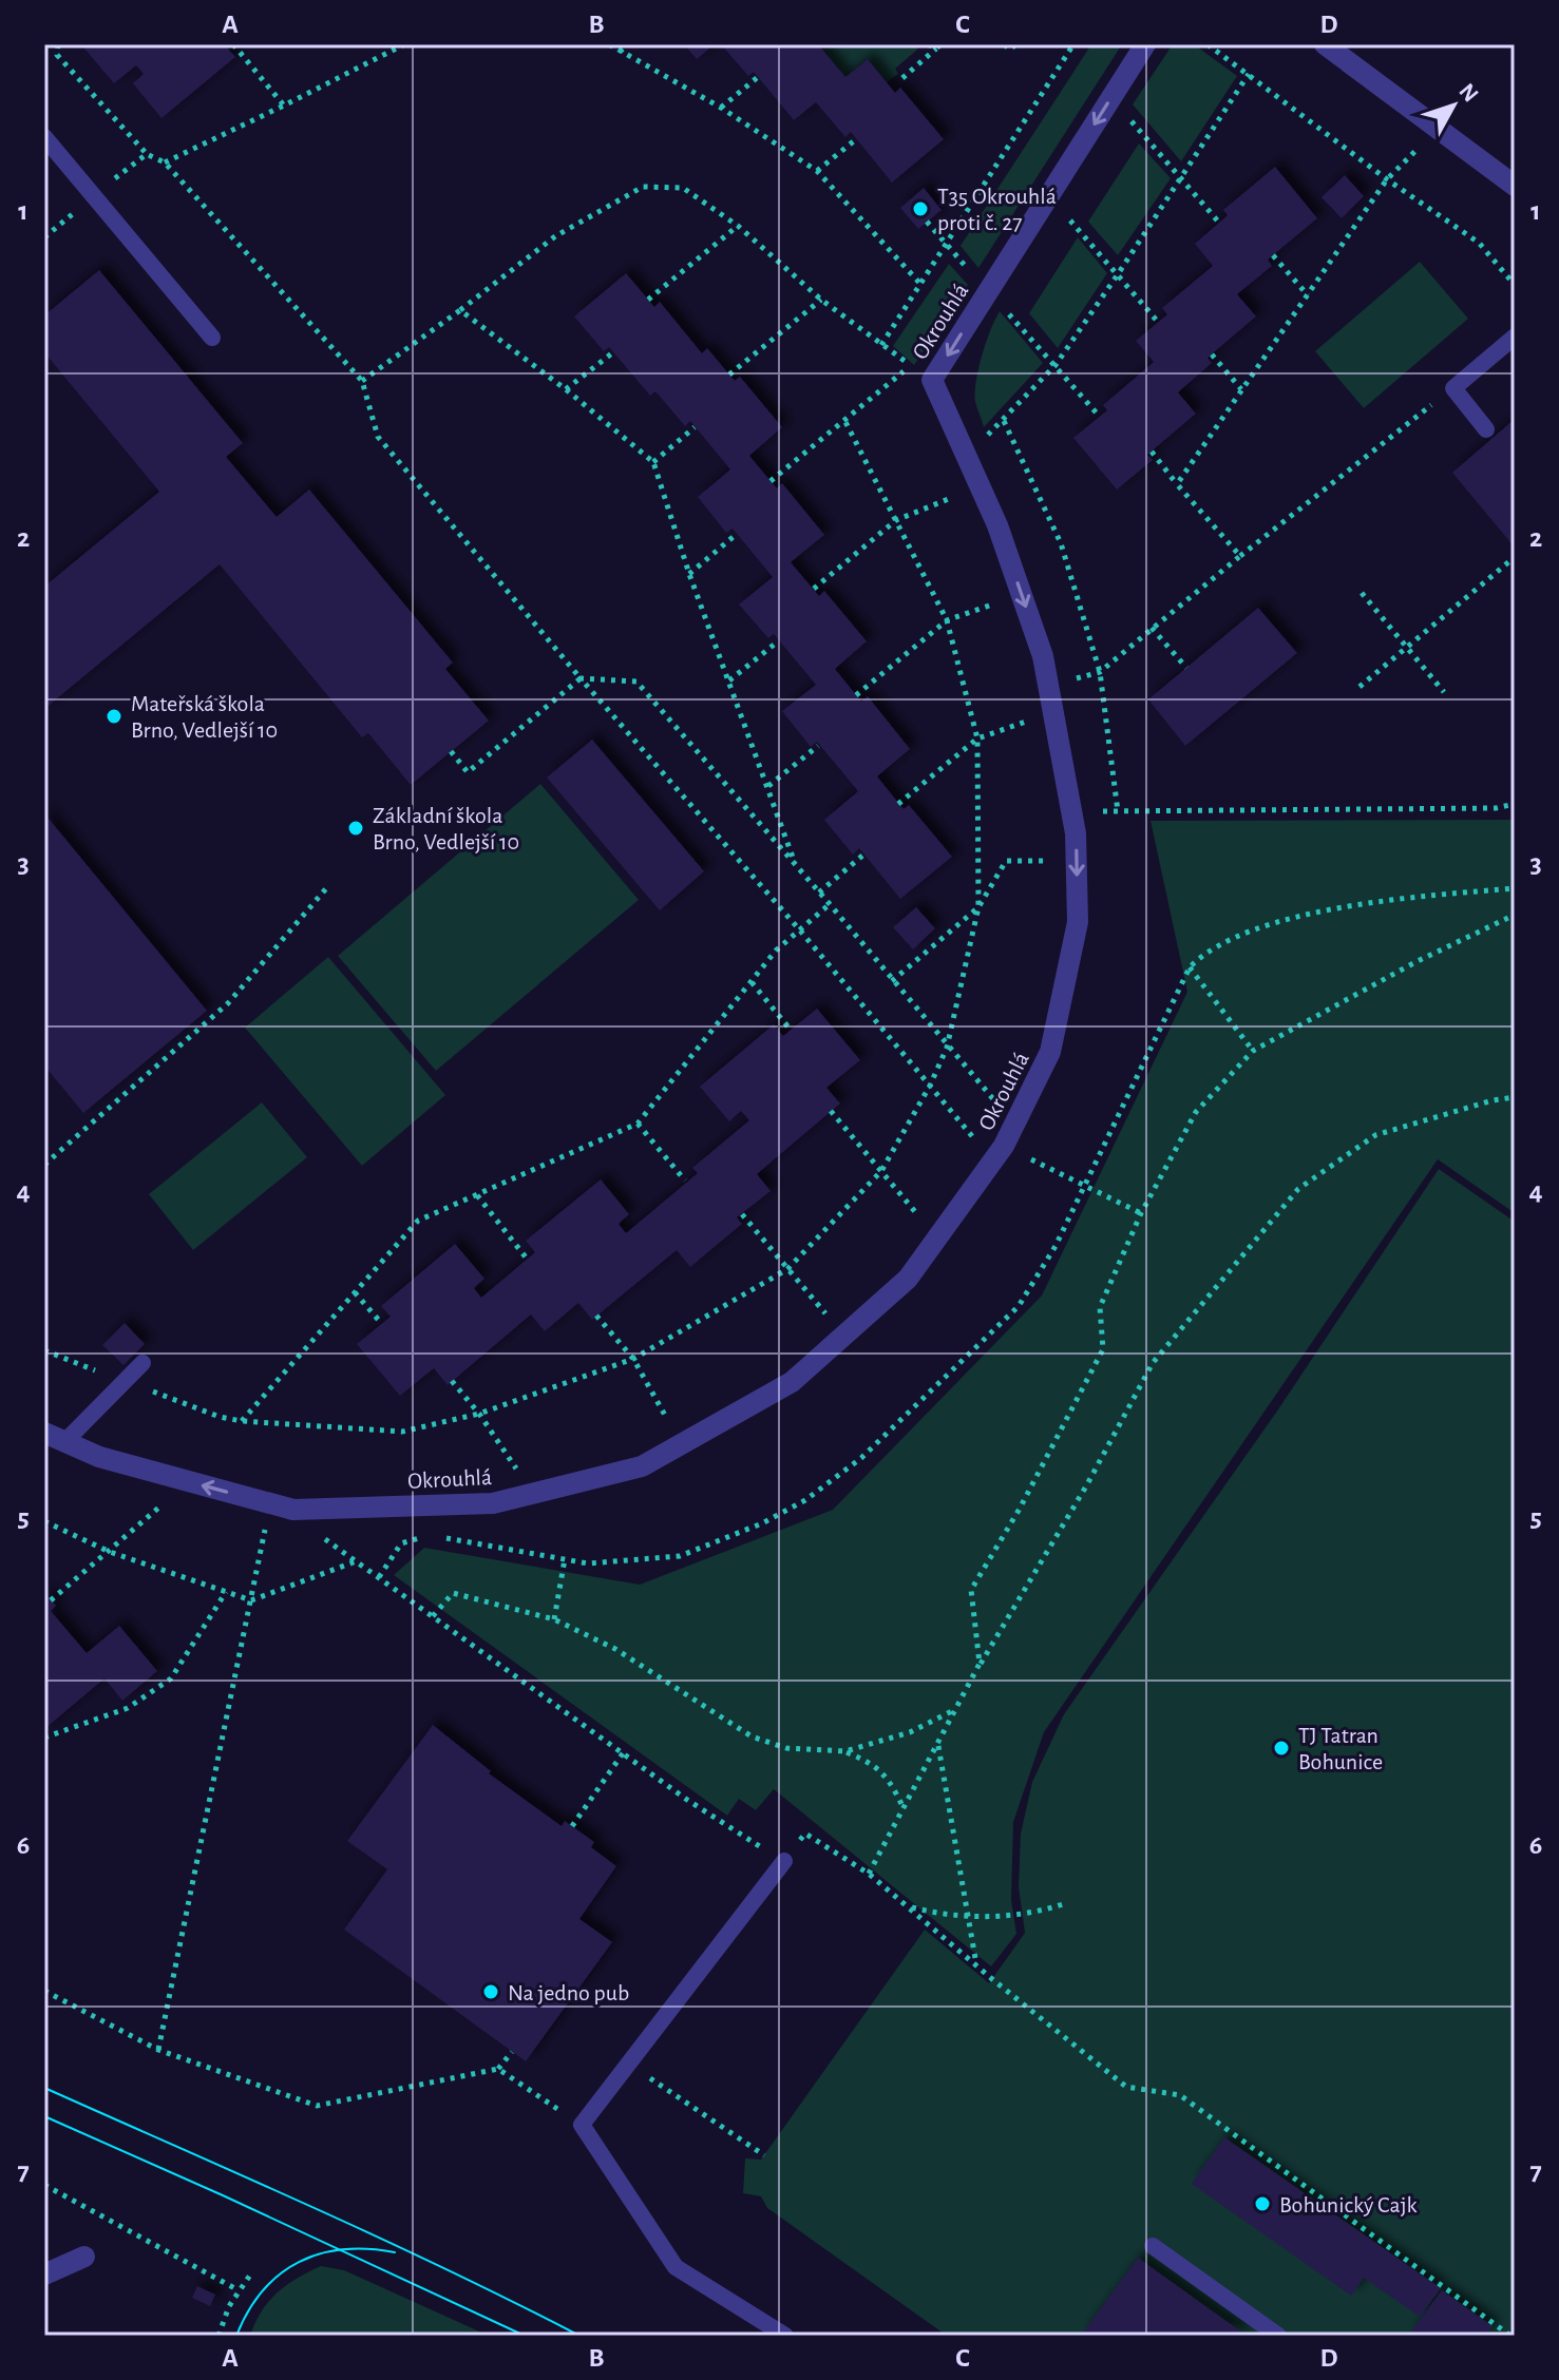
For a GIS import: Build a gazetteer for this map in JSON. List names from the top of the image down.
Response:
{
  "streets": {
    "street": ["Okrouhlá"]
  },
  "places": [
    "T35 Okrouhlá proti č. 27",
    "Mateřská škola Brno, Vedlejší 10",
    "Základní škola Brno, Vedlejší 10",
    "TJ Tatran Bohunice",
    "Na jedno pub",
    "Bohunický Cajk"
  ],
  "north": "top right",
  "grid": {
    "columns": [
      "A",
      "B",
      "C",
      "D"
    ],
    "rows": [
      "1",
      "2",
      "3",
      "4",
      "5",
      "6",
      "7"
    ]
  }
}
